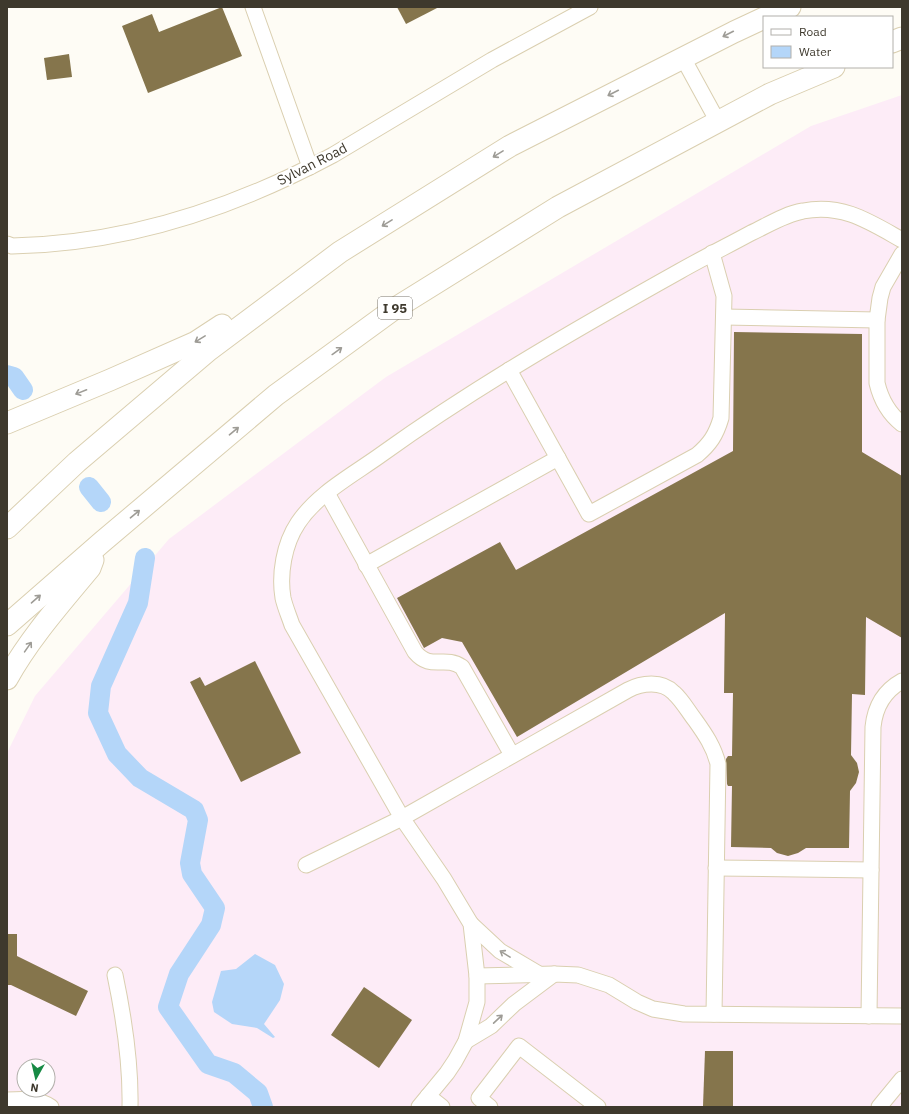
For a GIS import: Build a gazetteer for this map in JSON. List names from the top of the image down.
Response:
{
  "streets": {
    "highway": ["I 95"],
    "street": ["Sylvan Road"]
  },
  "legend": ["Road", "Water"],
  "north": "bottom"
}
